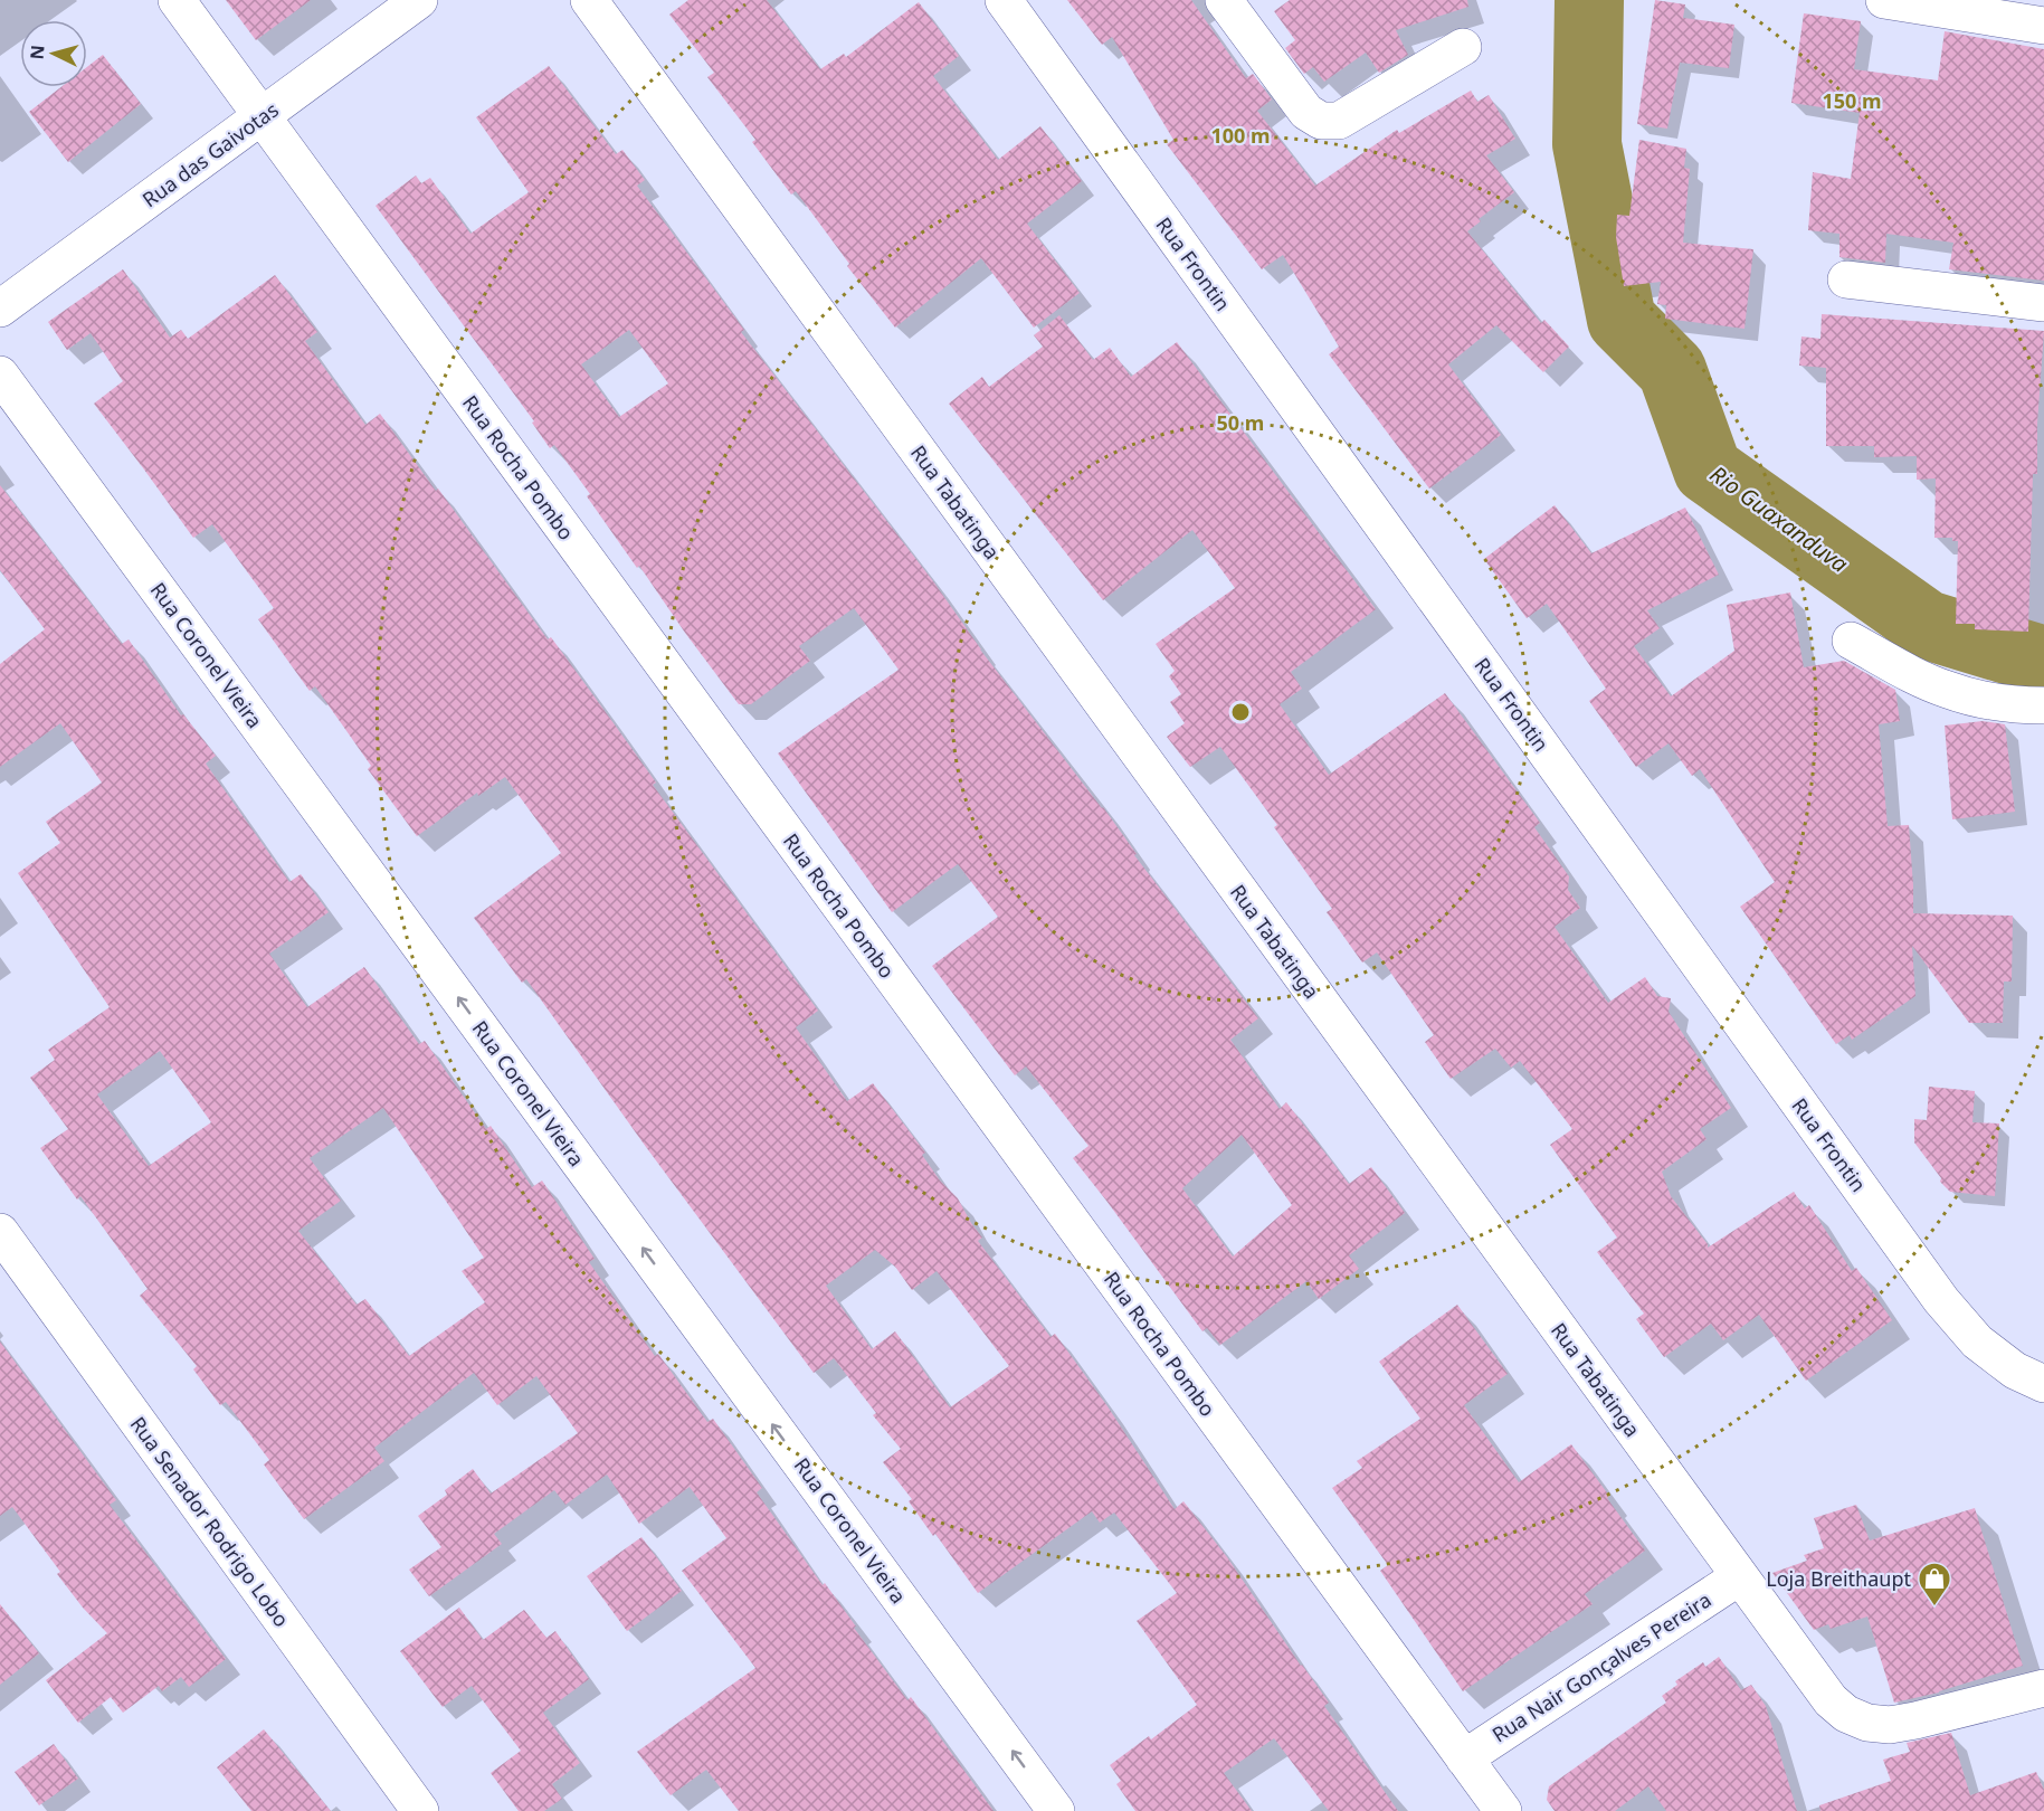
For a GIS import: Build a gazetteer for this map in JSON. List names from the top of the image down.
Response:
{
  "streets": {
    "street": [
      "Rua das Gaivotas",
      "Rua Frontin",
      "Rua Rocha Pombo",
      "Rua Tabatinga",
      "Rua Coronel Vieira",
      "Rua Senador Rodrigo Lobo",
      "Rua Nair Gonçalves Pereira"
    ]
  },
  "crossings": [
    ["Rua das Gaivotas", "Rua Rocha Pombo"],
    ["Rua Rocha Pombo", "Rua Nair Gonçalves Pereira"],
    ["Rua Tabatinga", "Rua Nair Gonçalves Pereira"]
  ],
  "one_way": ["Rua Coronel Vieira"],
  "water": ["Rio Guaxanduva"],
  "places": {
    "shop": ["Loja Breithaupt"]
  },
  "north": "left",
  "rings": ["150 m", "100 m", "50 m"]
}
